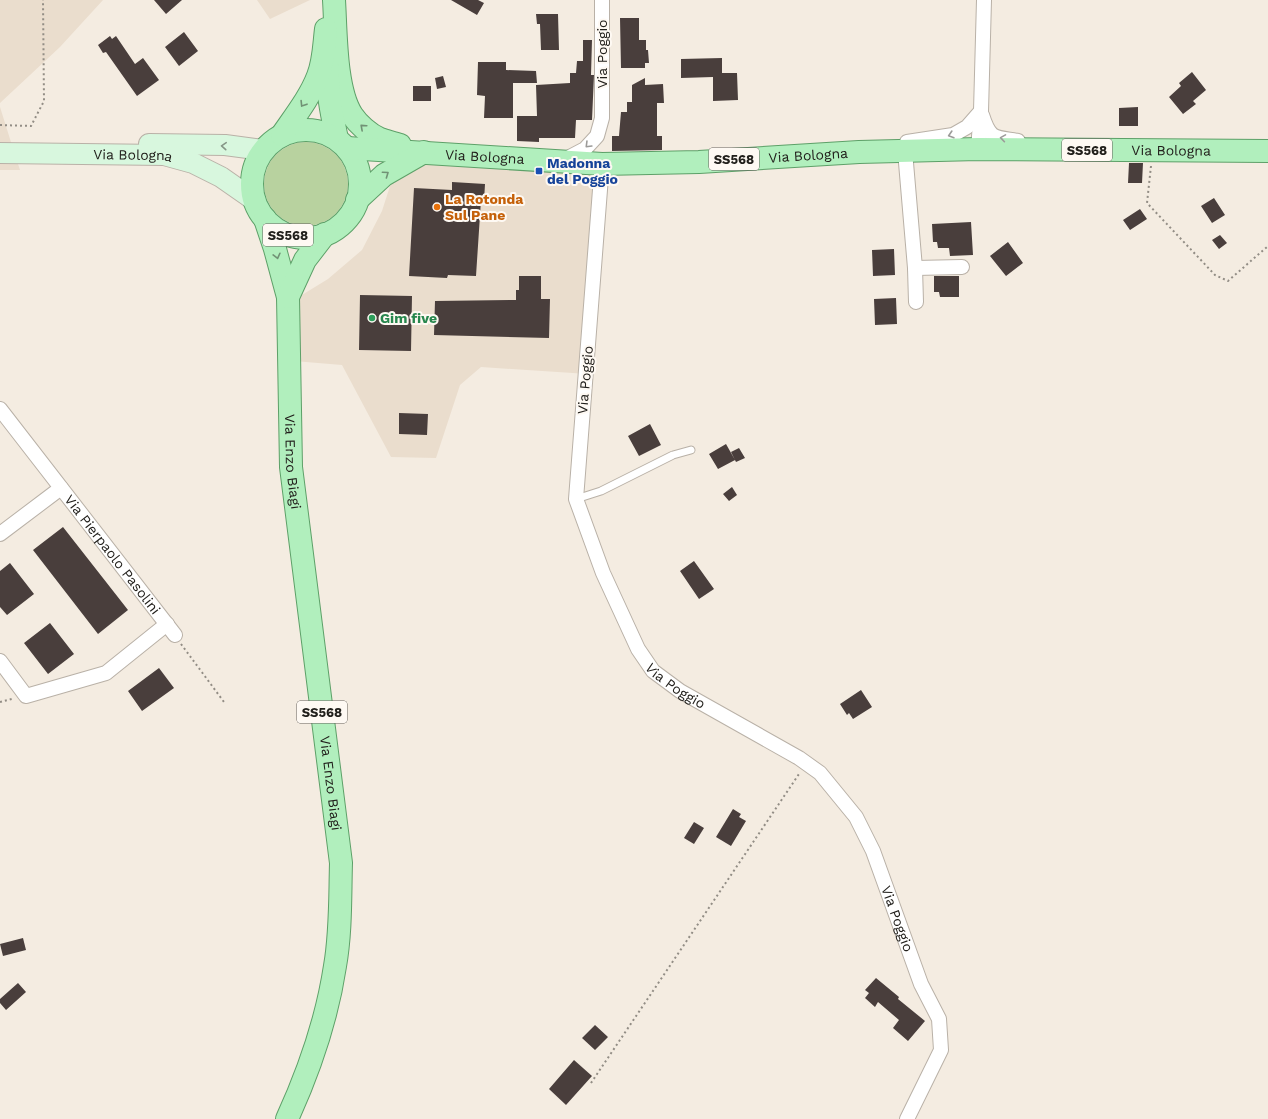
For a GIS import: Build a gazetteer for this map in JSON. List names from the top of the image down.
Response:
{
  "streets": {
    "main road": ["SS568", "Via Bologna", "Via Enzo Biagi"],
    "street": ["Via Poggio", "Via Pierpaolo Pasolini"]
  },
  "crossings": [
    ["Via Poggio", "Via Bologna"],
    ["Via Bologna", "Via Enzo Biagi"]
  ],
  "places": {
    "transit": ["Madonna del Poggio"],
    "other": ["La Rotonda Sul Pane", "Gim five"]
  }
}
